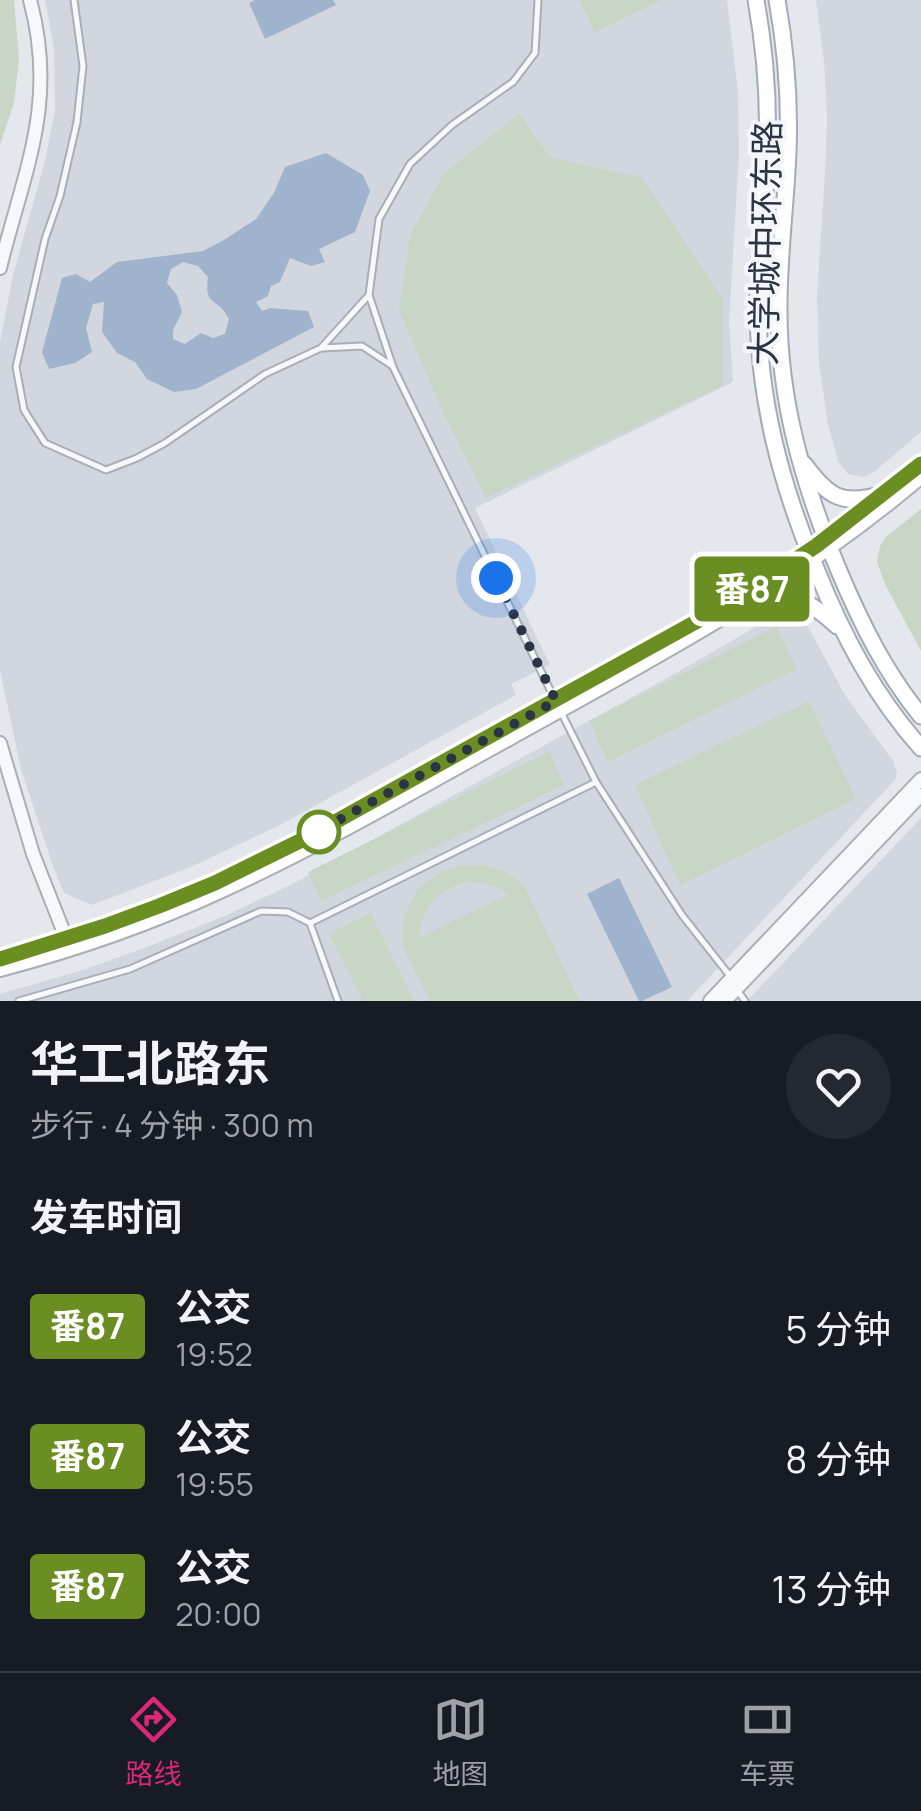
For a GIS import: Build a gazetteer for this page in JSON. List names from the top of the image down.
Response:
{
  "streets": {
    "main road": ["大学城中环东路"]
  },
  "lines": ["bus line 番87"],
  "page": {
    "on_map": "番87",
    "heading": [
      ["华工北路东", "步行 · 4 分钟 · 300 m"],
      "发车时间"
    ],
    "list": [
      {
        "mark": "番87",
        "name": "公交",
        "note": "19:52",
        "value": "5 分钟"
      },
      {
        "mark": "番87",
        "name": "公交",
        "note": "19:55",
        "value": "8 分钟"
      },
      {
        "mark": "番87",
        "name": "公交",
        "note": "20:00",
        "value": "13 分钟"
      }
    ],
    "tabs": ["路线", "地图", "车票"]
  }
}
